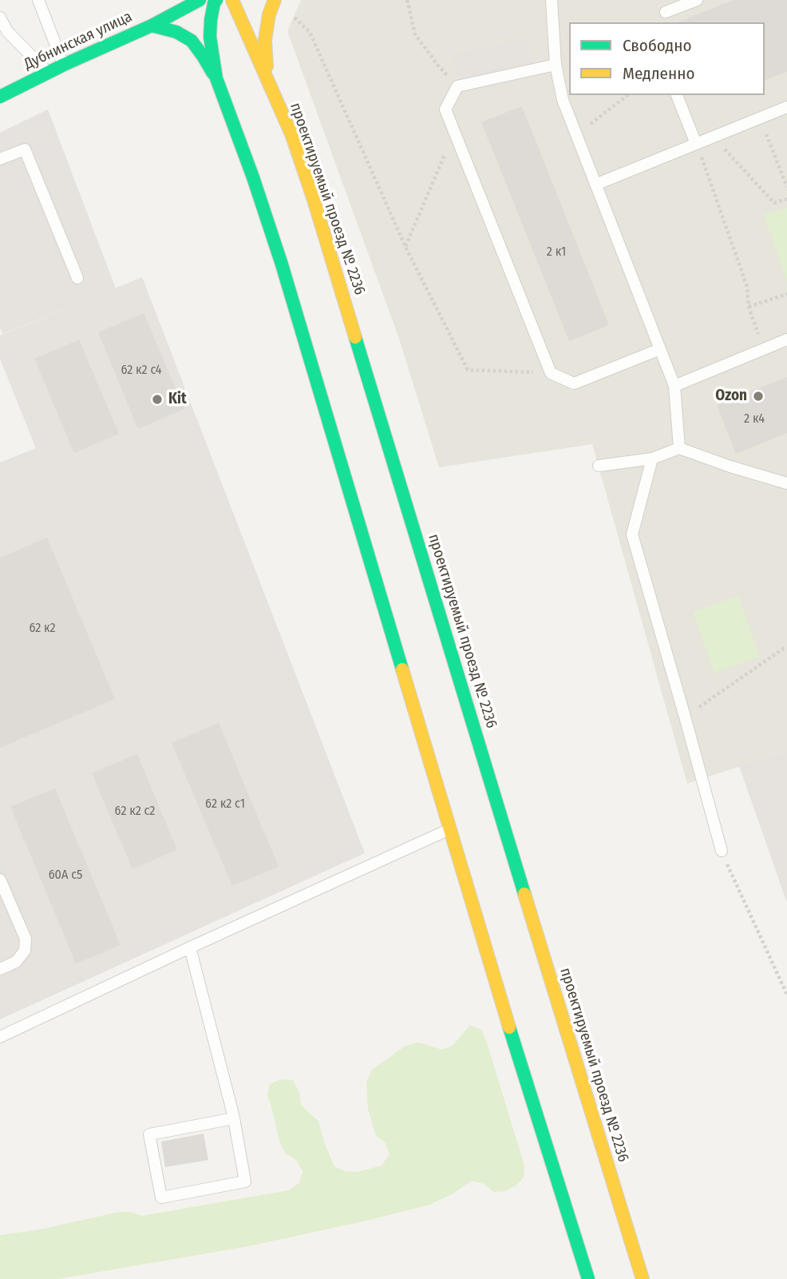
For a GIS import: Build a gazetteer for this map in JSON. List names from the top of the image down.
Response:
{
  "streets": {
    "main road": ["Дубнинская улица", "проектируемый проезд № 2236"]
  },
  "places": ["Ozon", "Kit"],
  "house_numbers": [
    "2 к1",
    "62 к2 с4",
    "2 к4",
    "62 к2",
    "62 к2 с1",
    "62 к2 с2",
    "60А с5"
  ],
  "legend": ["Свободно", "Медленно"]
}
